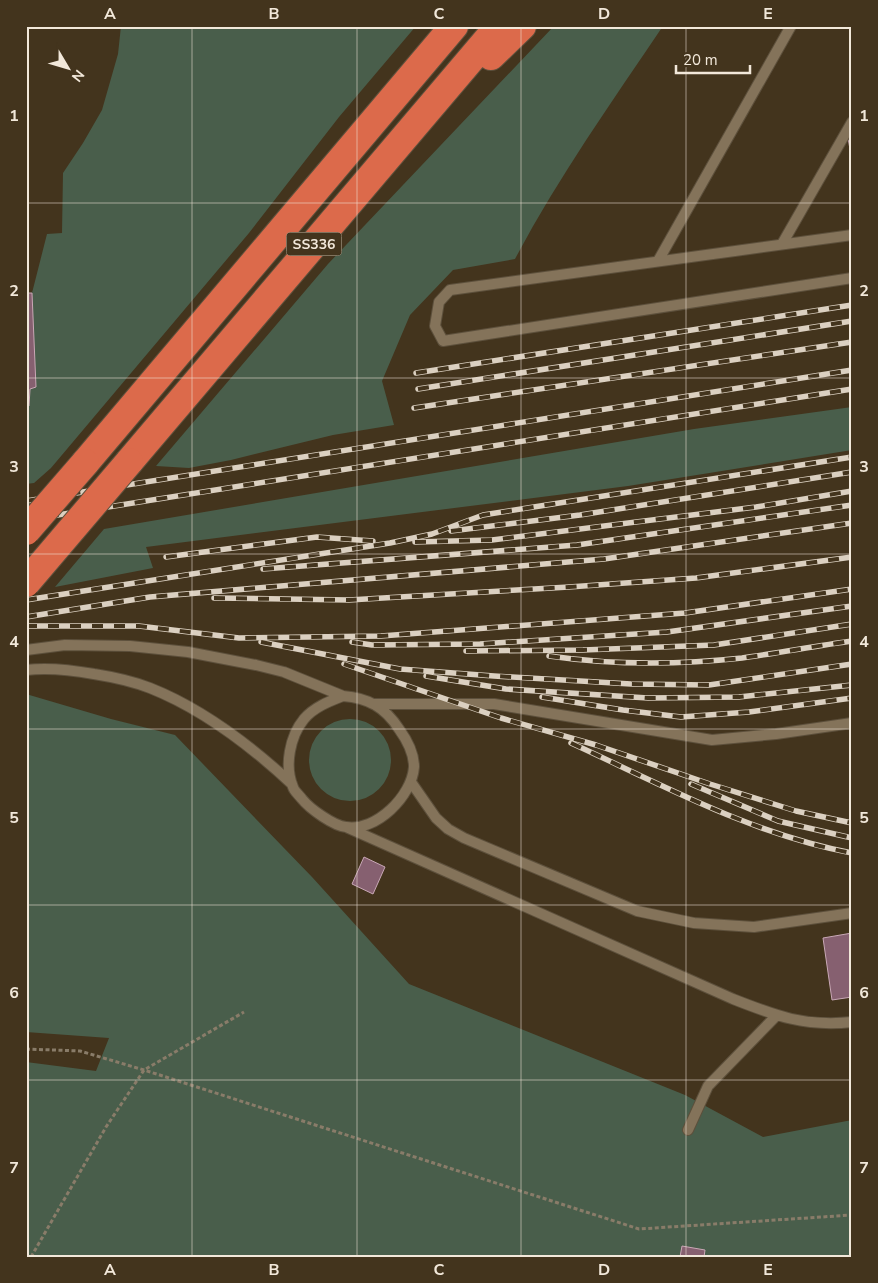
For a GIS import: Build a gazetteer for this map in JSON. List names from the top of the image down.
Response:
{
  "streets": {
    "highway": ["SS336"]
  },
  "scale_bar": "20 m",
  "north": "bottom right",
  "grid": {
    "columns": [
      "A",
      "B",
      "C",
      "D",
      "E"
    ],
    "rows": [
      "1",
      "2",
      "3",
      "4",
      "5",
      "6",
      "7"
    ]
  }
}
